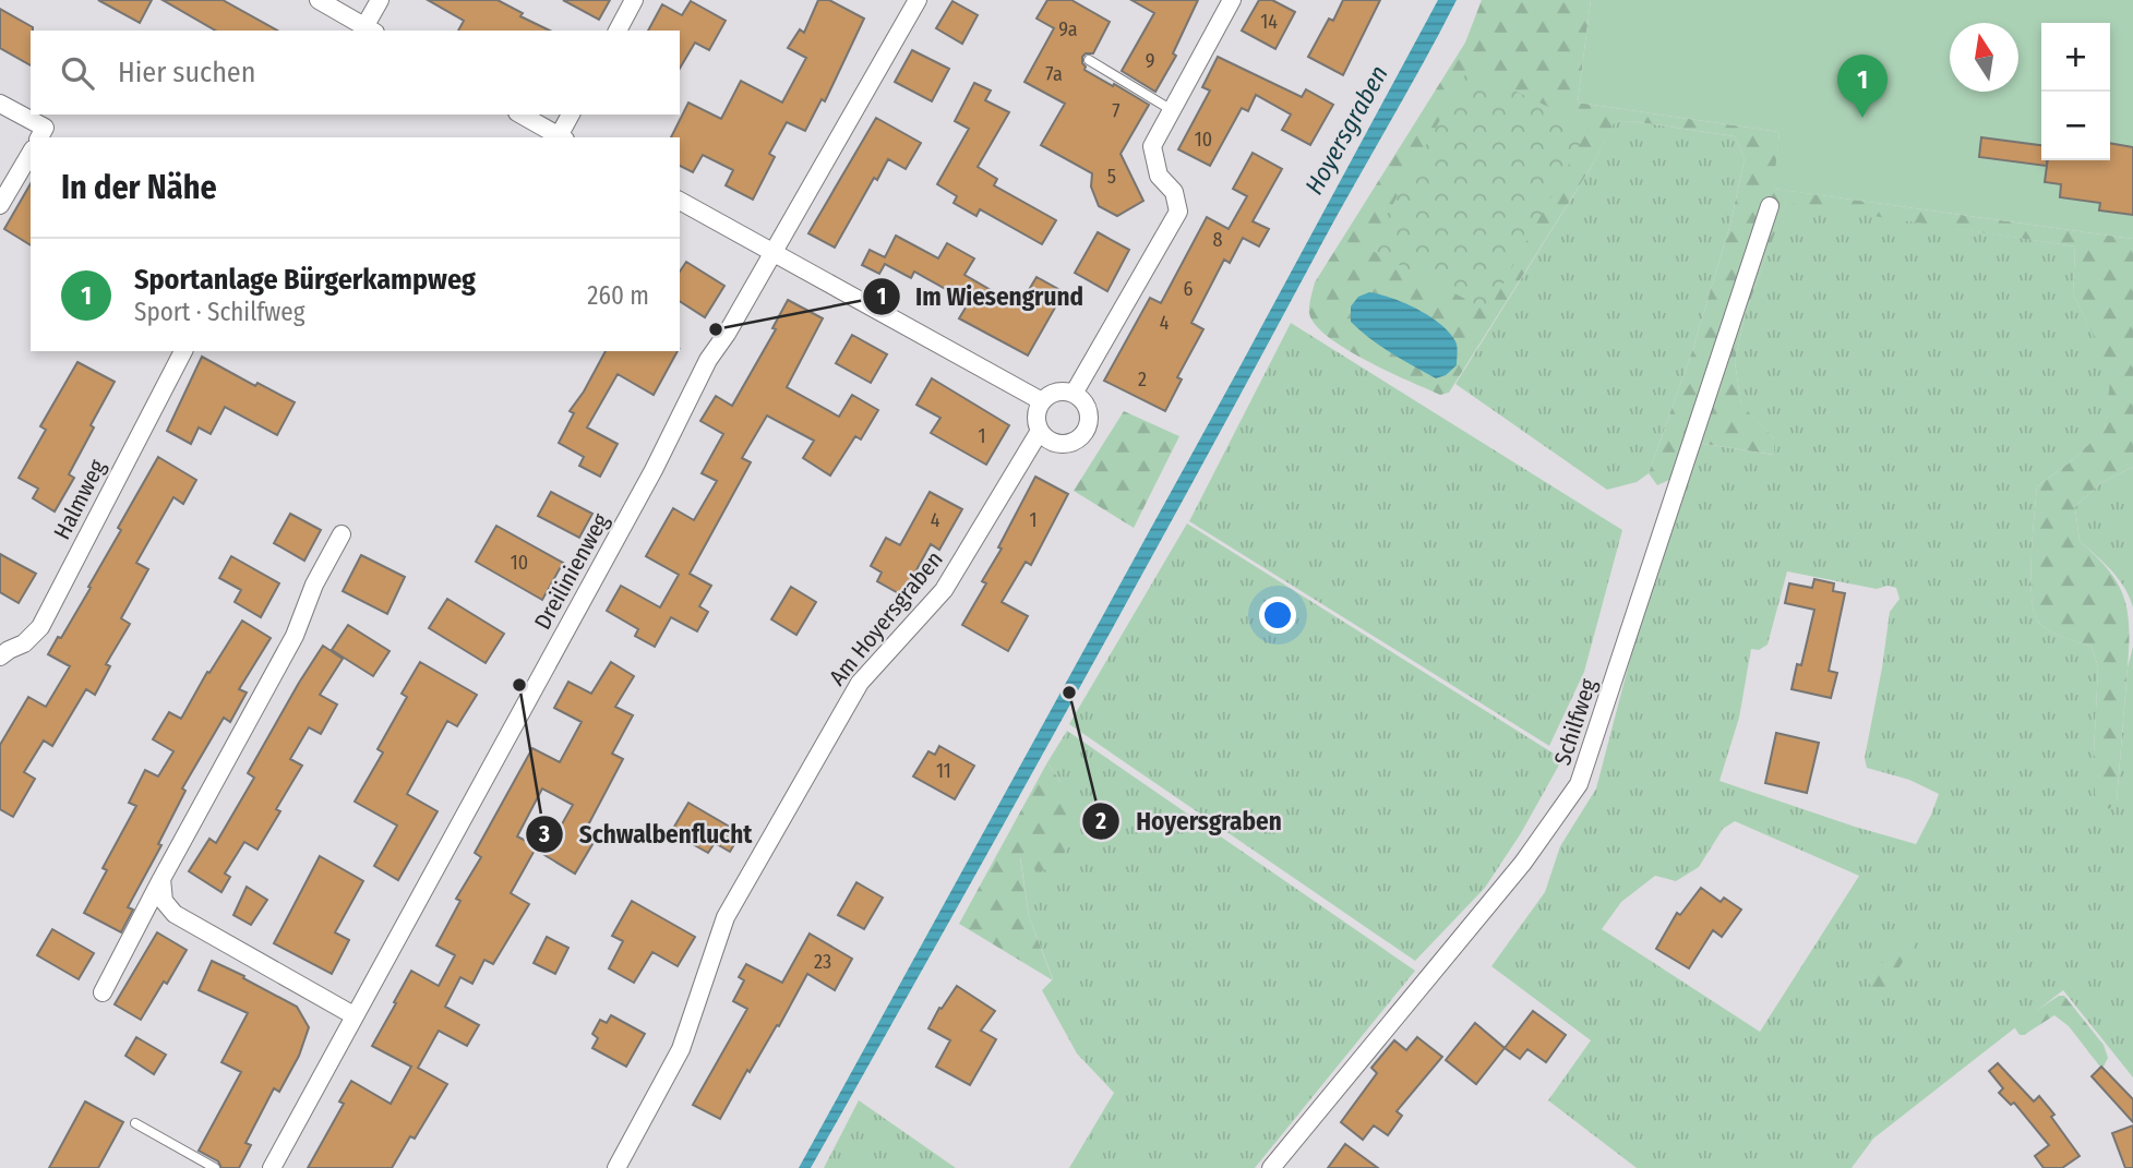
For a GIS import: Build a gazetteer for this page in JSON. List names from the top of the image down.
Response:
{
  "streets": {
    "street": [
      "Halmweg",
      "Dreilinienweg",
      "Am Hoyersgraben",
      "Schilfweg"
    ]
  },
  "water": ["Hoyersgraben"],
  "places": ["Im Wiesengrund", "Schwalbenflucht", "Hoyersgraben"],
  "house_numbers": [
    "14",
    "9a",
    "9",
    "7a",
    "7",
    "10",
    "5",
    "8",
    "6",
    "4",
    "2",
    "1",
    "4",
    "1",
    "10",
    "11",
    "23"
  ],
  "north": "top",
  "page": {
    "map_buttons": ["+", "−"],
    "search": "Hier suchen",
    "pins": "1",
    "heading": "In der Nähe",
    "list": [
      {
        "mark": "1",
        "name": "Sportanlage Bürgerkampweg",
        "note": "Sport · Schilfweg",
        "value": "260 m"
      }
    ]
  }
}
